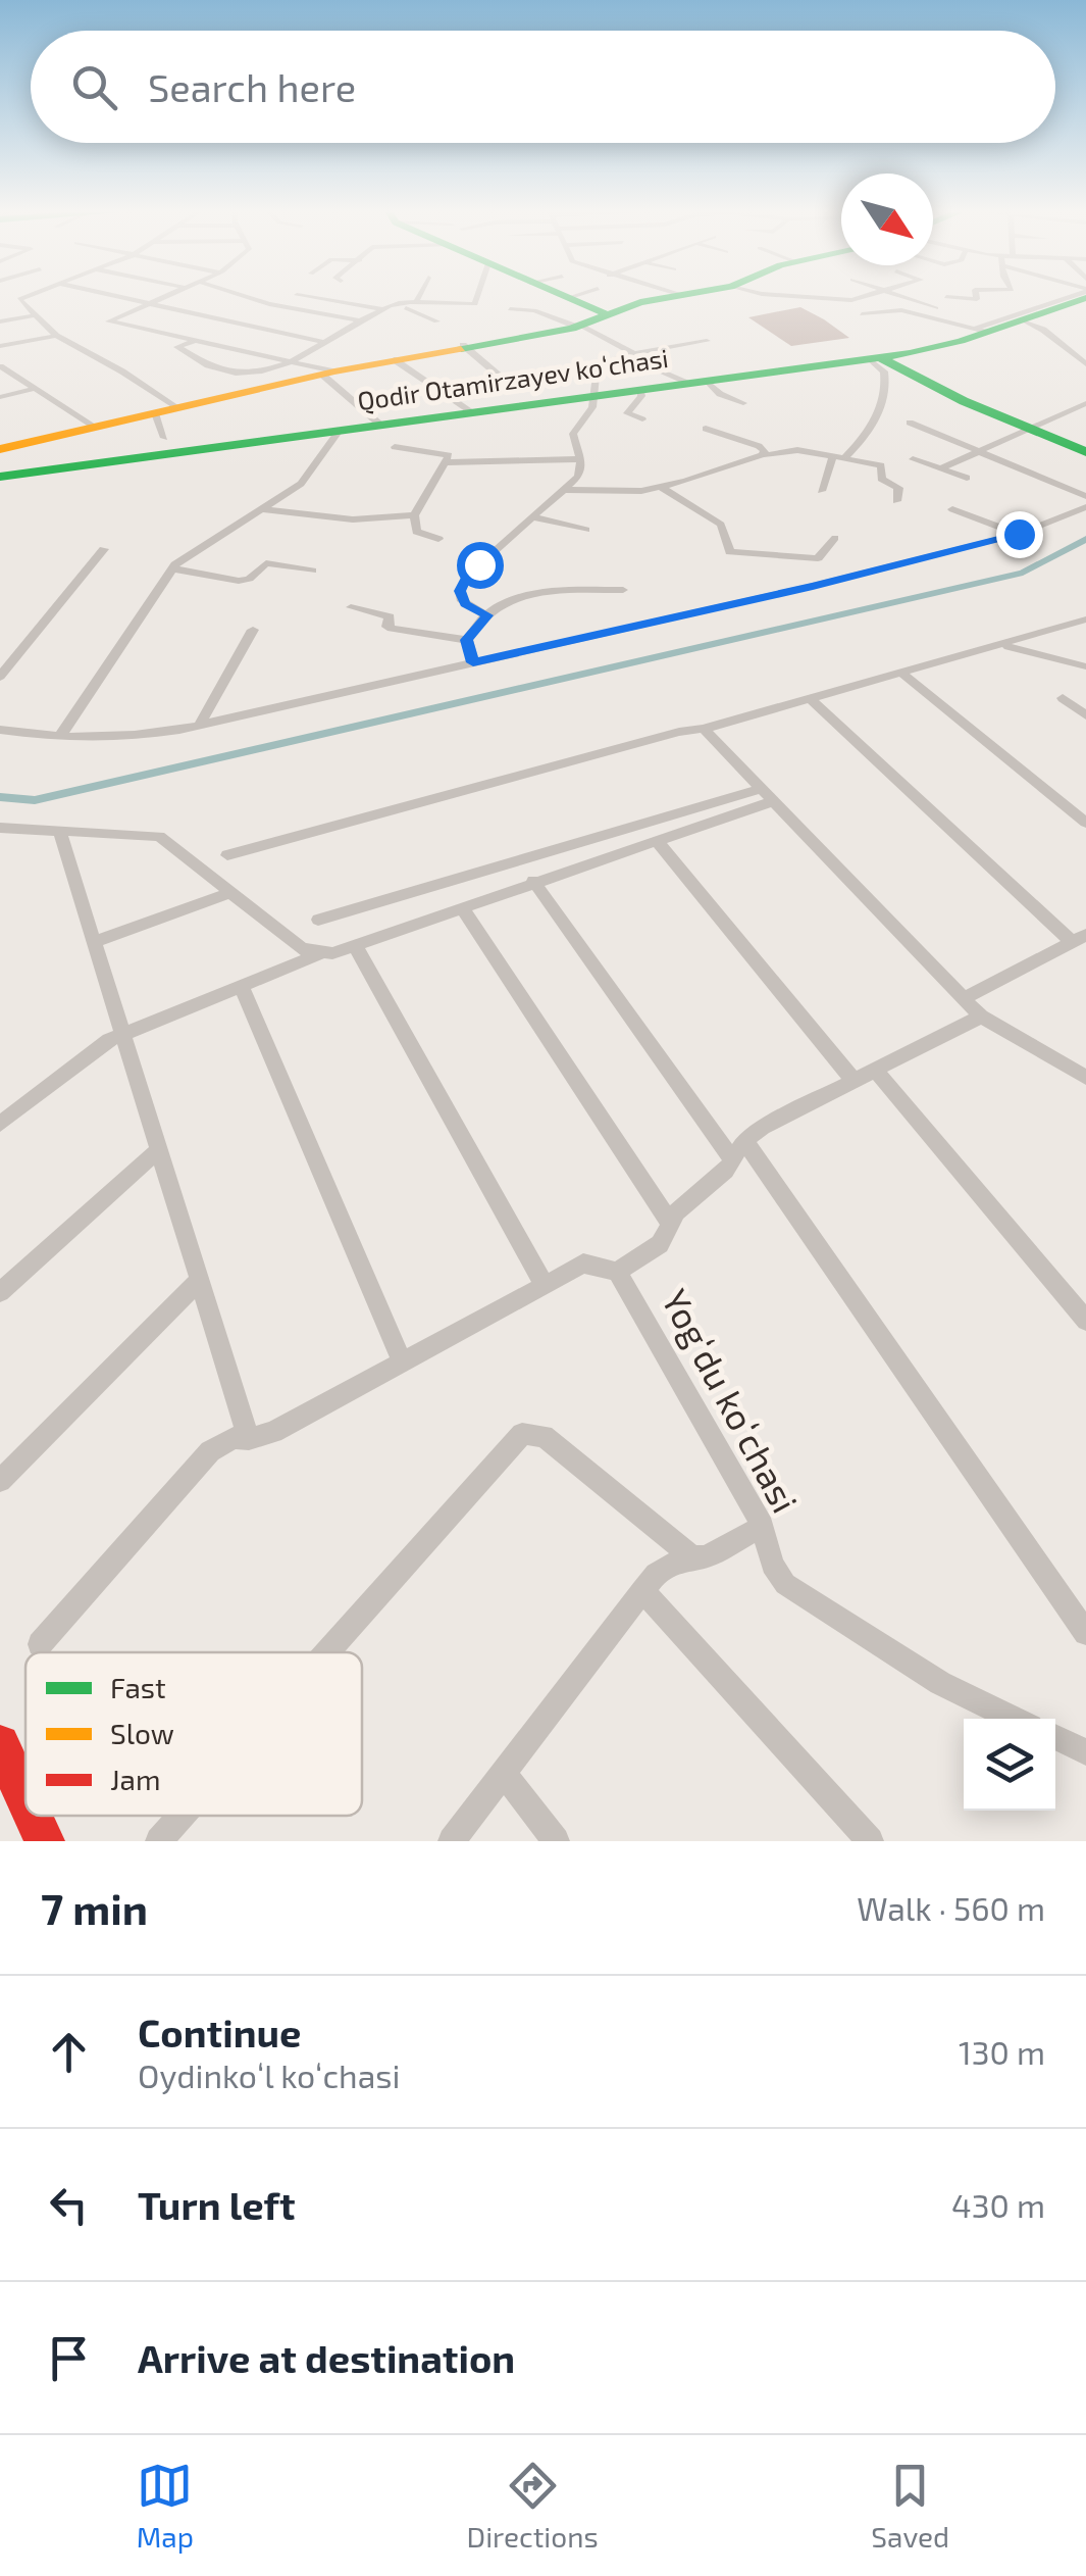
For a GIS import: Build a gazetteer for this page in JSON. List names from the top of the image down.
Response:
{
  "streets": {
    "street": ["Qodir Otamirzayev koʻchasi", "Yogʻdu koʻchasi"]
  },
  "legend": ["Fast", "Slow", "Jam"],
  "north": "bottom right",
  "page": {
    "search": "Search here",
    "heading": ["7 min", "Walk · 560 m"],
    "list": [
      ["Continue", "Oydinkoʻl koʻchasi", "130 m"],
      ["Turn left", "430 m"],
      "Arrive at destination"
    ],
    "nav": ["Map", "Directions", "Saved"]
  }
}
